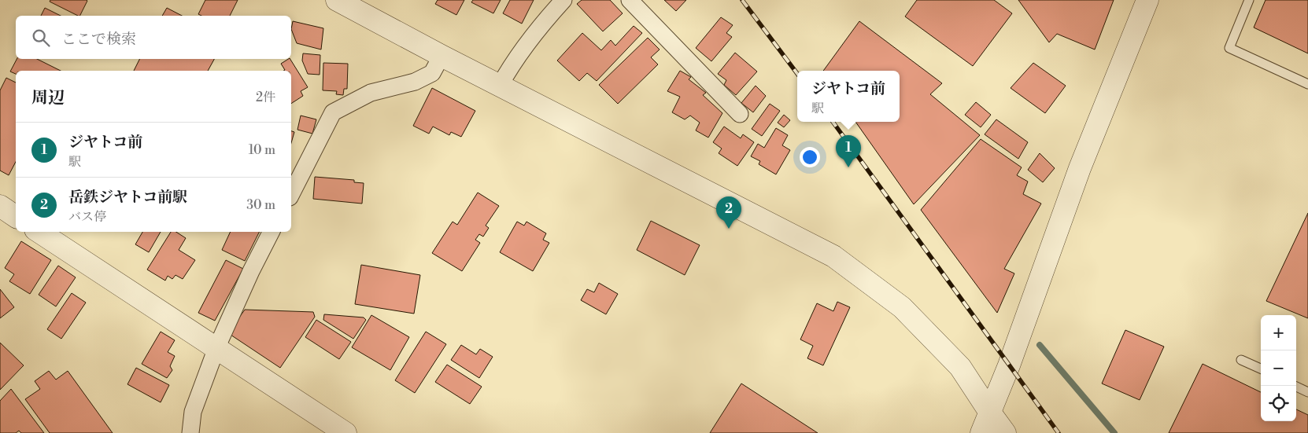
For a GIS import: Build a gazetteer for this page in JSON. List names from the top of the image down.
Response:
{
  "page": {
    "search": "ここで検索",
    "popup": ["ジヤトコ前", "駅"],
    "heading": ["周辺", "2件"],
    "list": [
      {
        "mark": "1",
        "name": "ジヤトコ前",
        "note": "駅",
        "value": "10 m"
      },
      {
        "mark": "2",
        "name": "岳鉄ジヤトコ前駅",
        "note": "バス停",
        "value": "30 m"
      }
    ],
    "pins": ["1", "2"],
    "map_buttons": ["+", "−"]
  }
}
